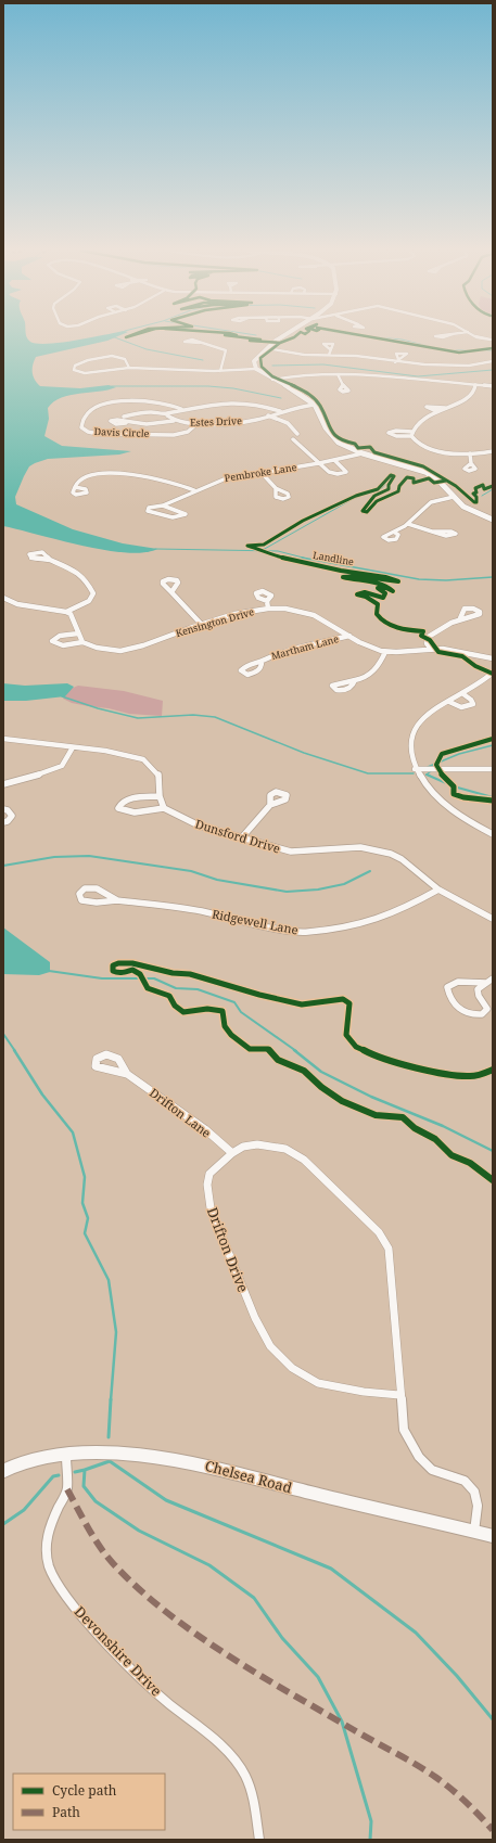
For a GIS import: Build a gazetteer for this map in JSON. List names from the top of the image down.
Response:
{
  "streets": {
    "street": [
      "Estes Drive",
      "Davis Circle",
      "Pembroke Lane",
      "Kensington Drive",
      "Martham Lane",
      "Dunsford Drive",
      "Ridgewell Lane",
      "Drifton Lane",
      "Drifton Drive",
      "Chelsea Road",
      "Devonshire Drive"
    ],
    "cycle path": ["Landline"]
  },
  "crossings": [
    ["Estes Drive", "Davis Circle"],
    ["Kensington Drive", "Martham Lane"],
    ["Dunsford Drive", "Ridgewell Lane"],
    ["Drifton Lane", "Drifton Drive"],
    ["Drifton Drive", "Chelsea Road"],
    ["Chelsea Road", "Devonshire Drive"]
  ],
  "legend": ["Cycle path", "Path"]
}
